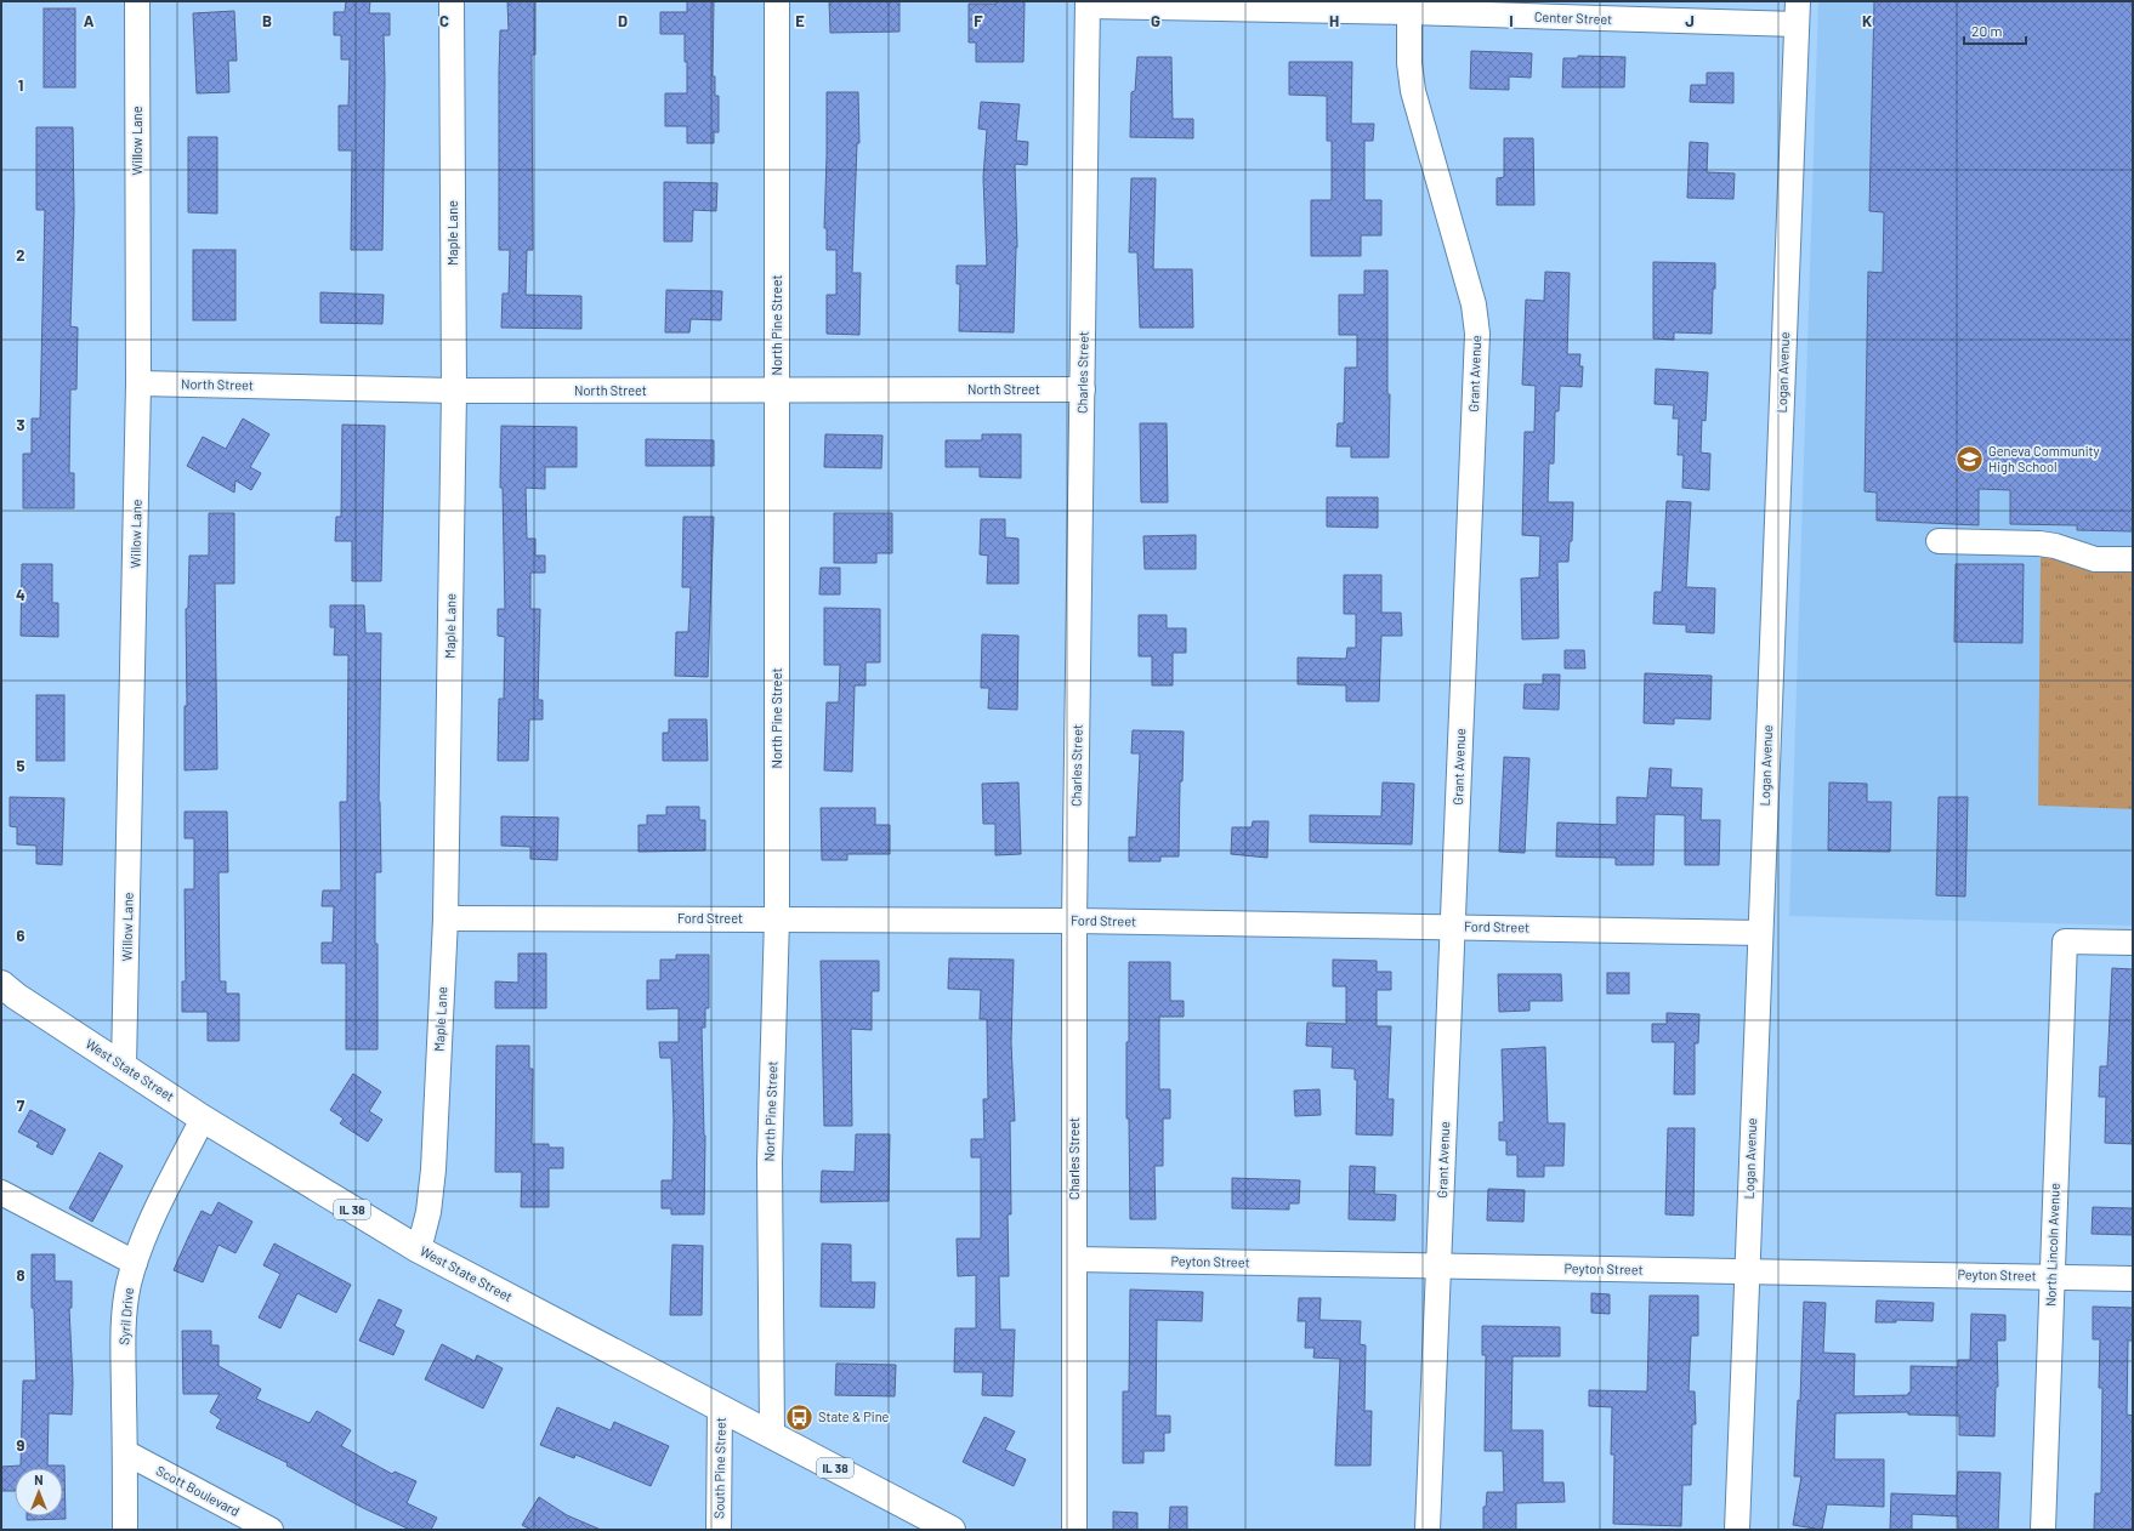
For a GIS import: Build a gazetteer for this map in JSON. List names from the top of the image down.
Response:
{
  "streets": {
    "main road": ["West State Street", "IL 38"],
    "street": [
      "Center Street",
      "Willow Lane",
      "Maple Lane",
      "North Pine Street",
      "Charles Street",
      "Logan Avenue",
      "Grant Avenue",
      "North Street",
      "Ford Street",
      "North Lincoln Avenue",
      "Peyton Street",
      "Syril Drive",
      "South Pine Street",
      "Scott Boulevard"
    ]
  },
  "crossings": [
    ["Center Street", "Charles Street"],
    ["Center Street", "Logan Avenue"],
    ["Center Street", "Grant Avenue"],
    ["Willow Lane", "North Street"],
    ["Willow Lane", "West State Street"],
    ["Maple Lane", "North Street"],
    ["Maple Lane", "Ford Street"],
    ["Maple Lane", "West State Street"],
    ["North Pine Street", "North Street"],
    ["North Pine Street", "Ford Street"],
    ["North Pine Street", "West State Street"],
    ["Charles Street", "North Street"],
    ["Charles Street", "Ford Street"],
    ["Charles Street", "Peyton Street"],
    ["Logan Avenue", "Ford Street"],
    ["Logan Avenue", "Peyton Street"],
    ["Grant Avenue", "Ford Street"],
    ["Grant Avenue", "Peyton Street"],
    ["West State Street", "Syril Drive"],
    ["West State Street", "South Pine Street"],
    ["North Lincoln Avenue", "Peyton Street"],
    ["Syril Drive", "Scott Boulevard"]
  ],
  "places": {
    "school or university": ["Geneva Community High School"],
    "bus stop": ["State & Pine"]
  },
  "scale_bar": "20 m",
  "north": "top",
  "grid": {
    "columns": [
      "A",
      "B",
      "C",
      "D",
      "E",
      "F",
      "G",
      "H",
      "I",
      "J",
      "K"
    ],
    "rows": [
      "1",
      "2",
      "3",
      "4",
      "5",
      "6",
      "7",
      "8",
      "9"
    ]
  }
}
